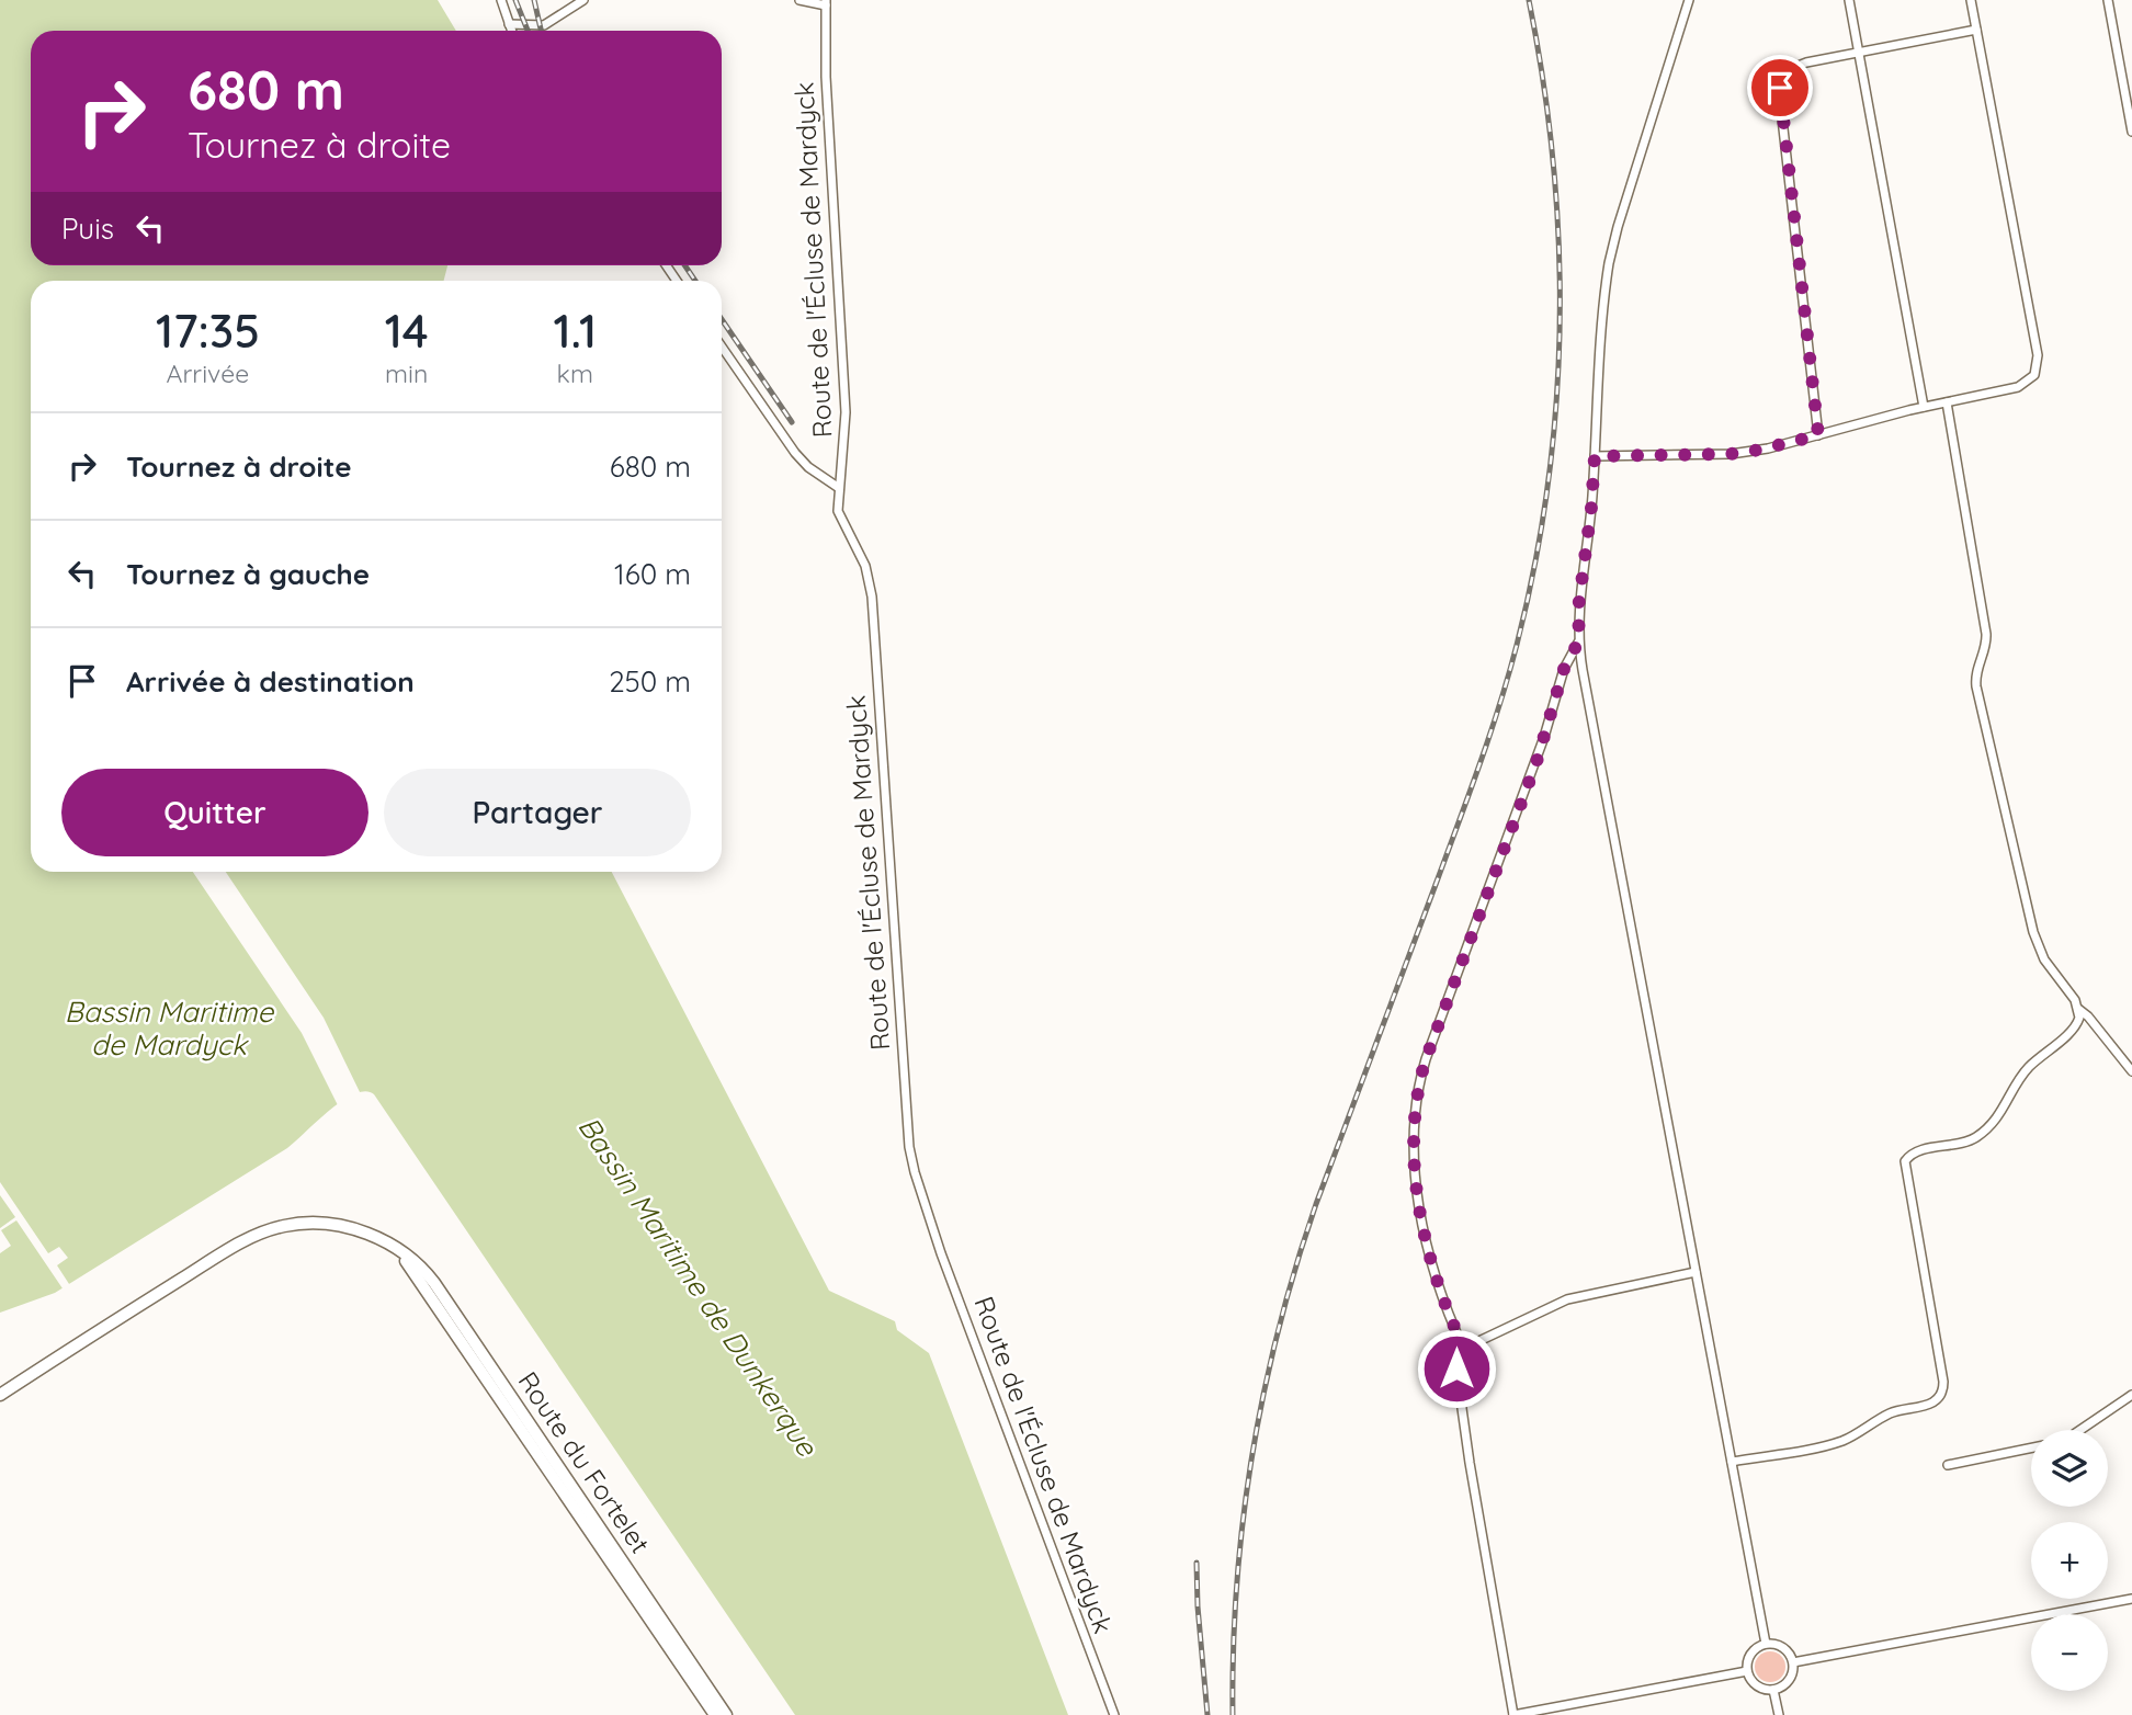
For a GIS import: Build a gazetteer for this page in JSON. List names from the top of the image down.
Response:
{
  "streets": {
    "main road": ["Route du Fortelet"],
    "street": ["Route de l'Écluse de Mardyck"]
  },
  "water": ["Bassin Maritime de Mardyck", "Bassin Maritime de Dunkerque"],
  "page": {
    "turn": ["680 m", "Tournez à droite"],
    "then": "Puis",
    "eta": [
      "17:35",
      "Arrivée",
      "14",
      "min",
      "1.1",
      "km"
    ],
    "list": [
      {
        "name": "Tournez à droite",
        "value": "680 m"
      },
      {
        "name": "Tournez à gauche",
        "value": "160 m"
      },
      {
        "name": "Arrivée à destination",
        "value": "250 m"
      }
    ],
    "buttons": ["Quitter", "Partager"],
    "map_buttons": ["+", "−"]
  }
}
